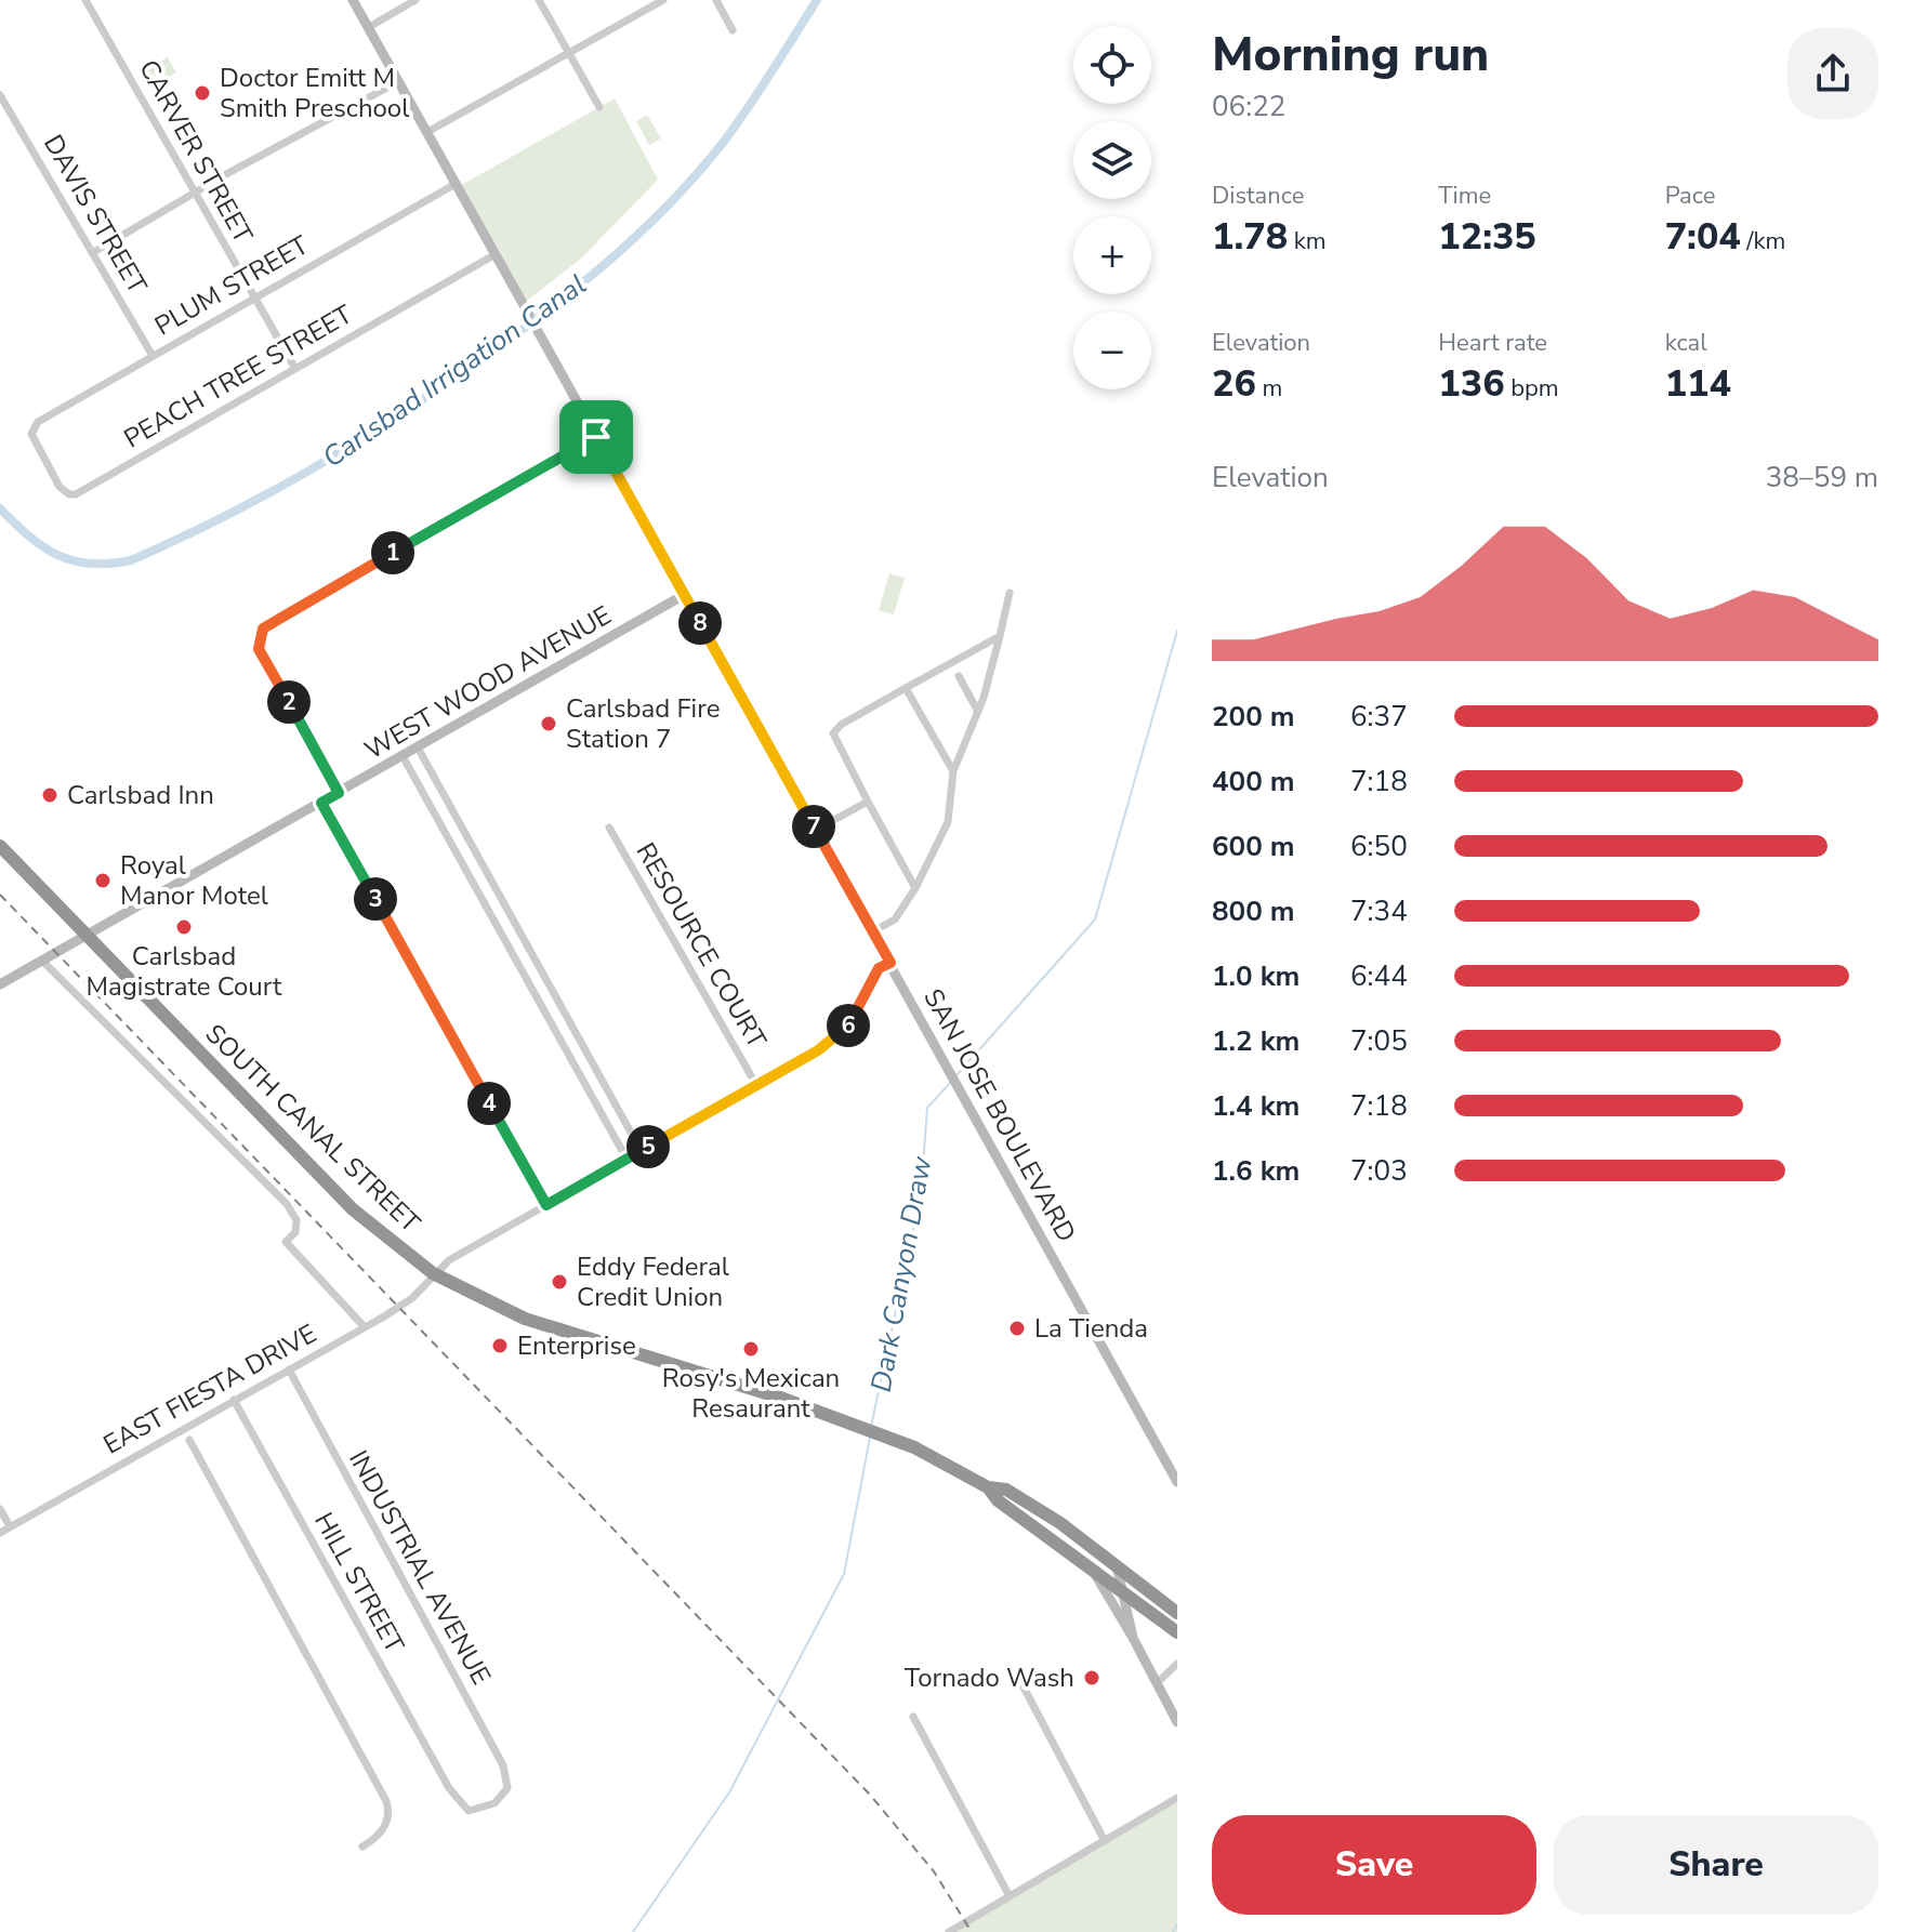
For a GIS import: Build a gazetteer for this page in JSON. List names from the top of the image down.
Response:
{
  "streets": {
    "highway": ["SOUTH CANAL STREET"],
    "street": [
      "CARVER STREET",
      "DAVIS STREET",
      "PLUM STREET",
      "PEACH TREE STREET",
      "WEST WOOD AVENUE",
      "RESOURCE COURT",
      "SAN JOSE BOULEVARD",
      "EAST FIESTA DRIVE",
      "INDUSTRIAL AVENUE",
      "HILL STREET"
    ]
  },
  "crossings": [
    ["CARVER STREET", "PLUM STREET"],
    ["CARVER STREET", "PEACH TREE STREET"],
    ["DAVIS STREET", "PLUM STREET"],
    ["PLUM STREET", "PEACH TREE STREET"],
    ["PLUM STREET", "SAN JOSE BOULEVARD"],
    ["PEACH TREE STREET", "SAN JOSE BOULEVARD"],
    ["WEST WOOD AVENUE", "SAN JOSE BOULEVARD"],
    ["WEST WOOD AVENUE", "SOUTH CANAL STREET"],
    ["RESOURCE COURT", "EAST FIESTA DRIVE"],
    ["SAN JOSE BOULEVARD", "EAST FIESTA DRIVE"],
    ["SOUTH CANAL STREET", "EAST FIESTA DRIVE"],
    ["EAST FIESTA DRIVE", "INDUSTRIAL AVENUE"],
    ["EAST FIESTA DRIVE", "HILL STREET"],
    ["INDUSTRIAL AVENUE", "HILL STREET"]
  ],
  "water": ["Carlsbad Irrigation Canal", "Dark Canyon Draw"],
  "places": [
    "Doctor Emitt M Smith Preschool",
    "Carlsbad Fire Station 7",
    "Carlsbad Inn",
    "Royal Manor Motel",
    "Carlsbad Magistrate Court",
    "Eddy Federal Credit Union",
    "La Tienda",
    "Enterprise",
    "Rosy's Mexican Resaurant",
    "Tornado Wash"
  ],
  "page": {
    "heading": ["Morning run", "06:22"],
    "map_buttons": ["+", "−"],
    "stats": [
      ["Distance", "1.78 km"],
      ["Time", "12:35"],
      ["Pace", "7:04 /km"],
      ["Elevation", "26 m"],
      ["Heart rate", "136 bpm"],
      ["kcal", "114"]
    ],
    "chart": ["Elevation", "38–59 m"],
    "pins": [
      "1",
      "8",
      "2",
      "7",
      "3",
      "6",
      "4",
      "5"
    ],
    "list": [
      {
        "name": "200 m",
        "note": "6:37"
      },
      {
        "name": "400 m",
        "note": "7:18"
      },
      {
        "name": "600 m",
        "note": "6:50"
      },
      {
        "name": "800 m",
        "note": "7:34"
      },
      {
        "name": "1.0 km",
        "note": "6:44"
      },
      {
        "name": "1.2 km",
        "note": "7:05"
      },
      {
        "name": "1.4 km",
        "note": "7:18"
      },
      {
        "name": "1.6 km",
        "note": "7:03"
      }
    ],
    "buttons": ["Save", "Share"]
  }
}
